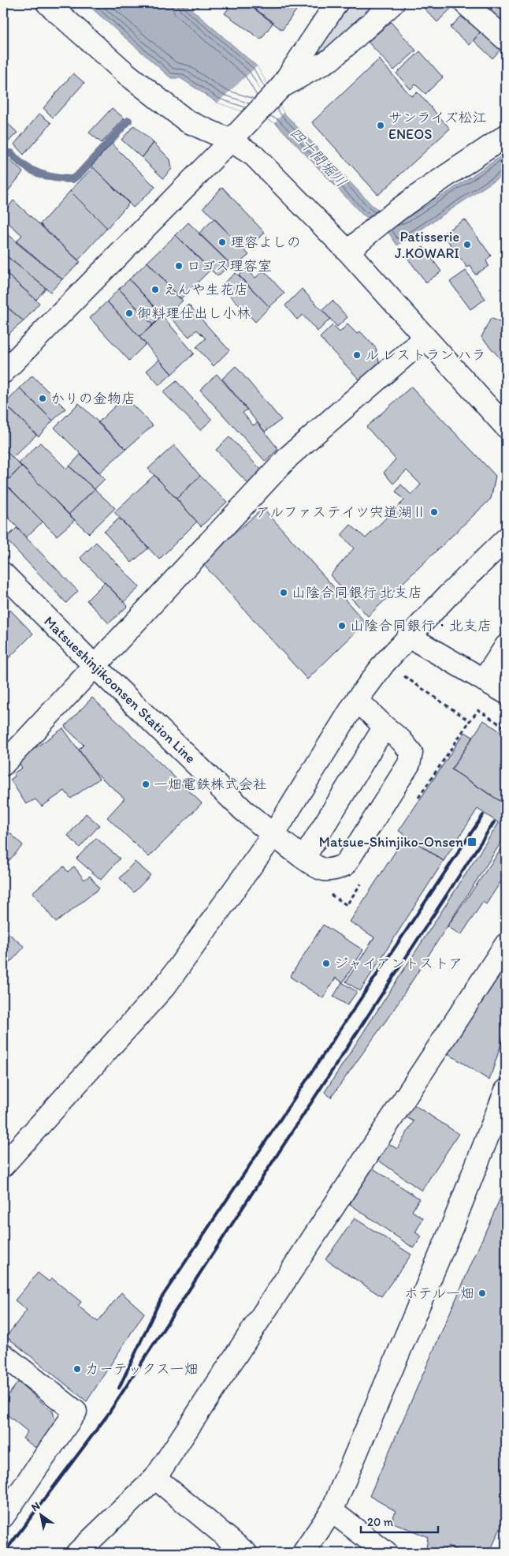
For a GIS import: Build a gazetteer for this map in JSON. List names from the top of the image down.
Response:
{
  "streets": {
    "street": ["Matsueshinjikoonsen Station Line"]
  },
  "water": ["四十間堀川"],
  "places": {
    "other": [
      "サンライズ松江 ENEOS",
      "理容よしの",
      "Patisserie J.KOWARI",
      "ロゴス理容室",
      "えんや生花店",
      "御料理仕出し小林",
      "ル レストラン ハラ",
      "かりの金物店",
      "アルファステイツ宍道湖Ⅱ",
      "山陰合同銀行 北支店",
      "山陰合同銀行・北支店",
      "一畑電鉄株式会社",
      "ジャイアントストア",
      "ホテル一畑",
      "カーテックス一畑"
    ],
    "transit": ["Matsue-Shinjiko-Onsen"]
  },
  "scale_bar": "20 m",
  "north": "top left"
}
